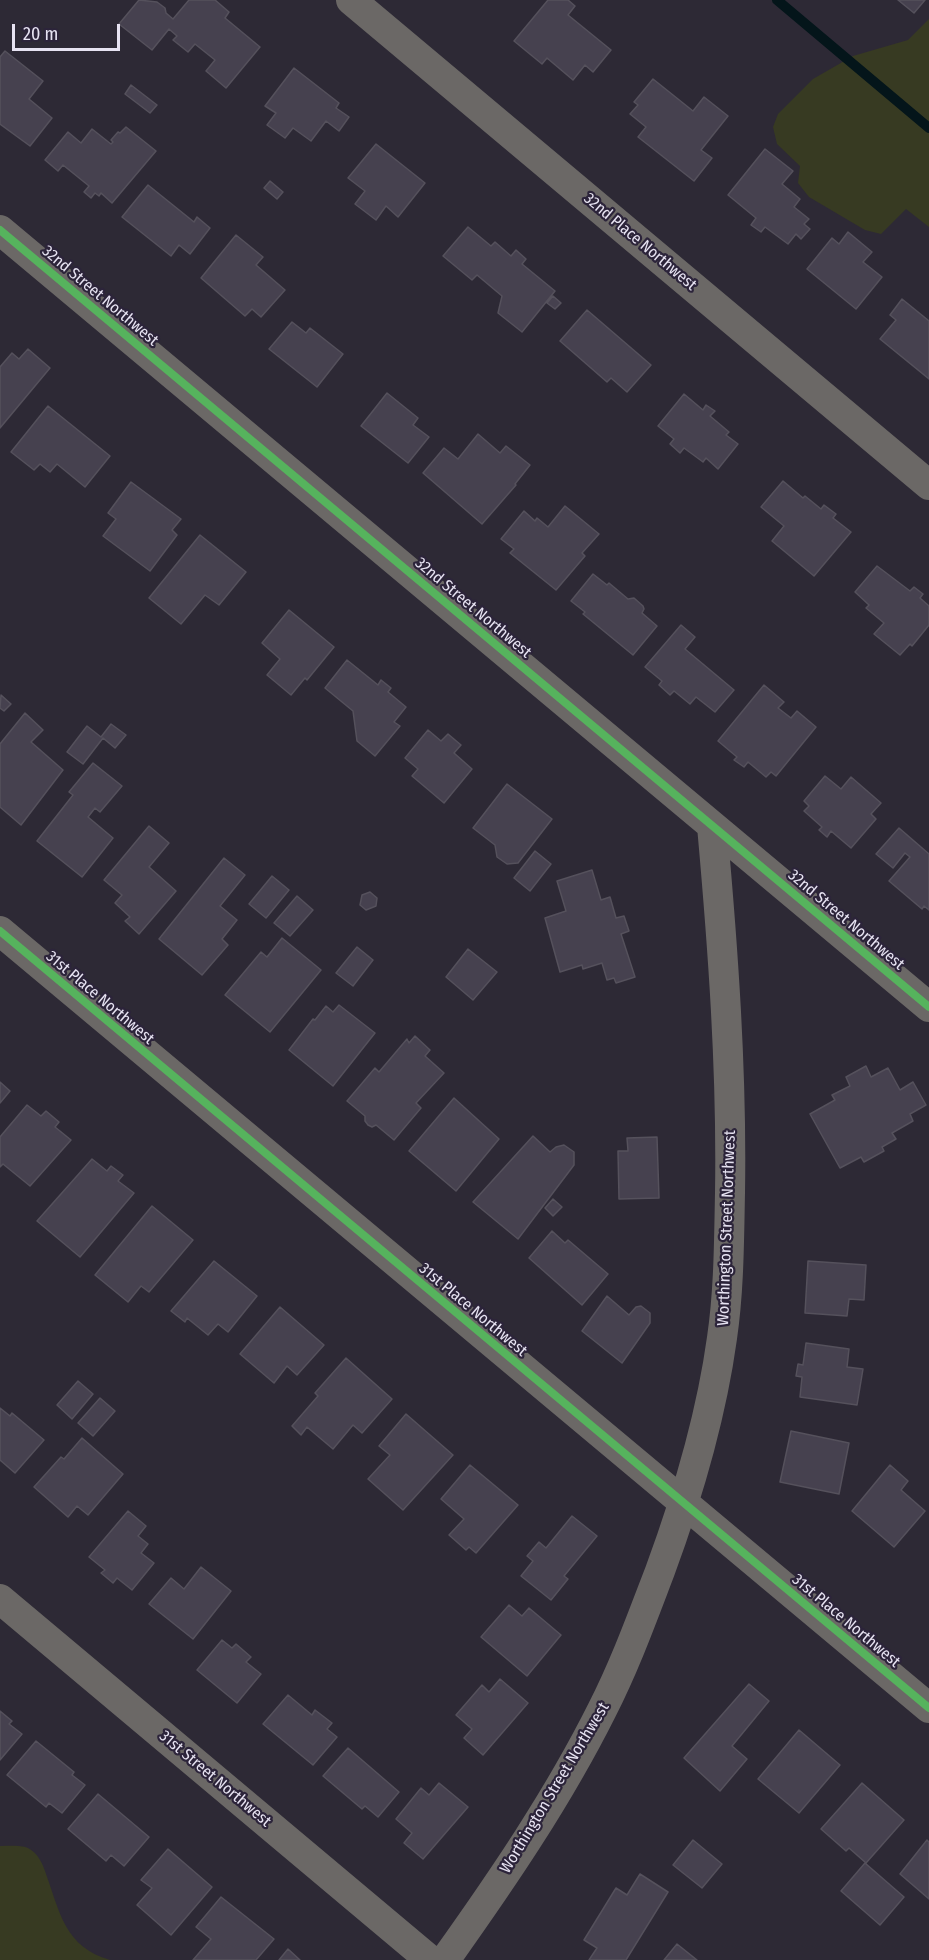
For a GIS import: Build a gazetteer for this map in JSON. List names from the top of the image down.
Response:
{
  "streets": {
    "street": [
      "32nd Place Northwest",
      "32nd Street Northwest",
      "31st Place Northwest",
      "Worthington Street Northwest",
      "31st Street Northwest"
    ]
  },
  "crossings": [
    ["32nd Street Northwest", "Worthington Street Northwest"],
    ["31st Place Northwest", "Worthington Street Northwest"]
  ],
  "scale_bar": "20 m"
}
